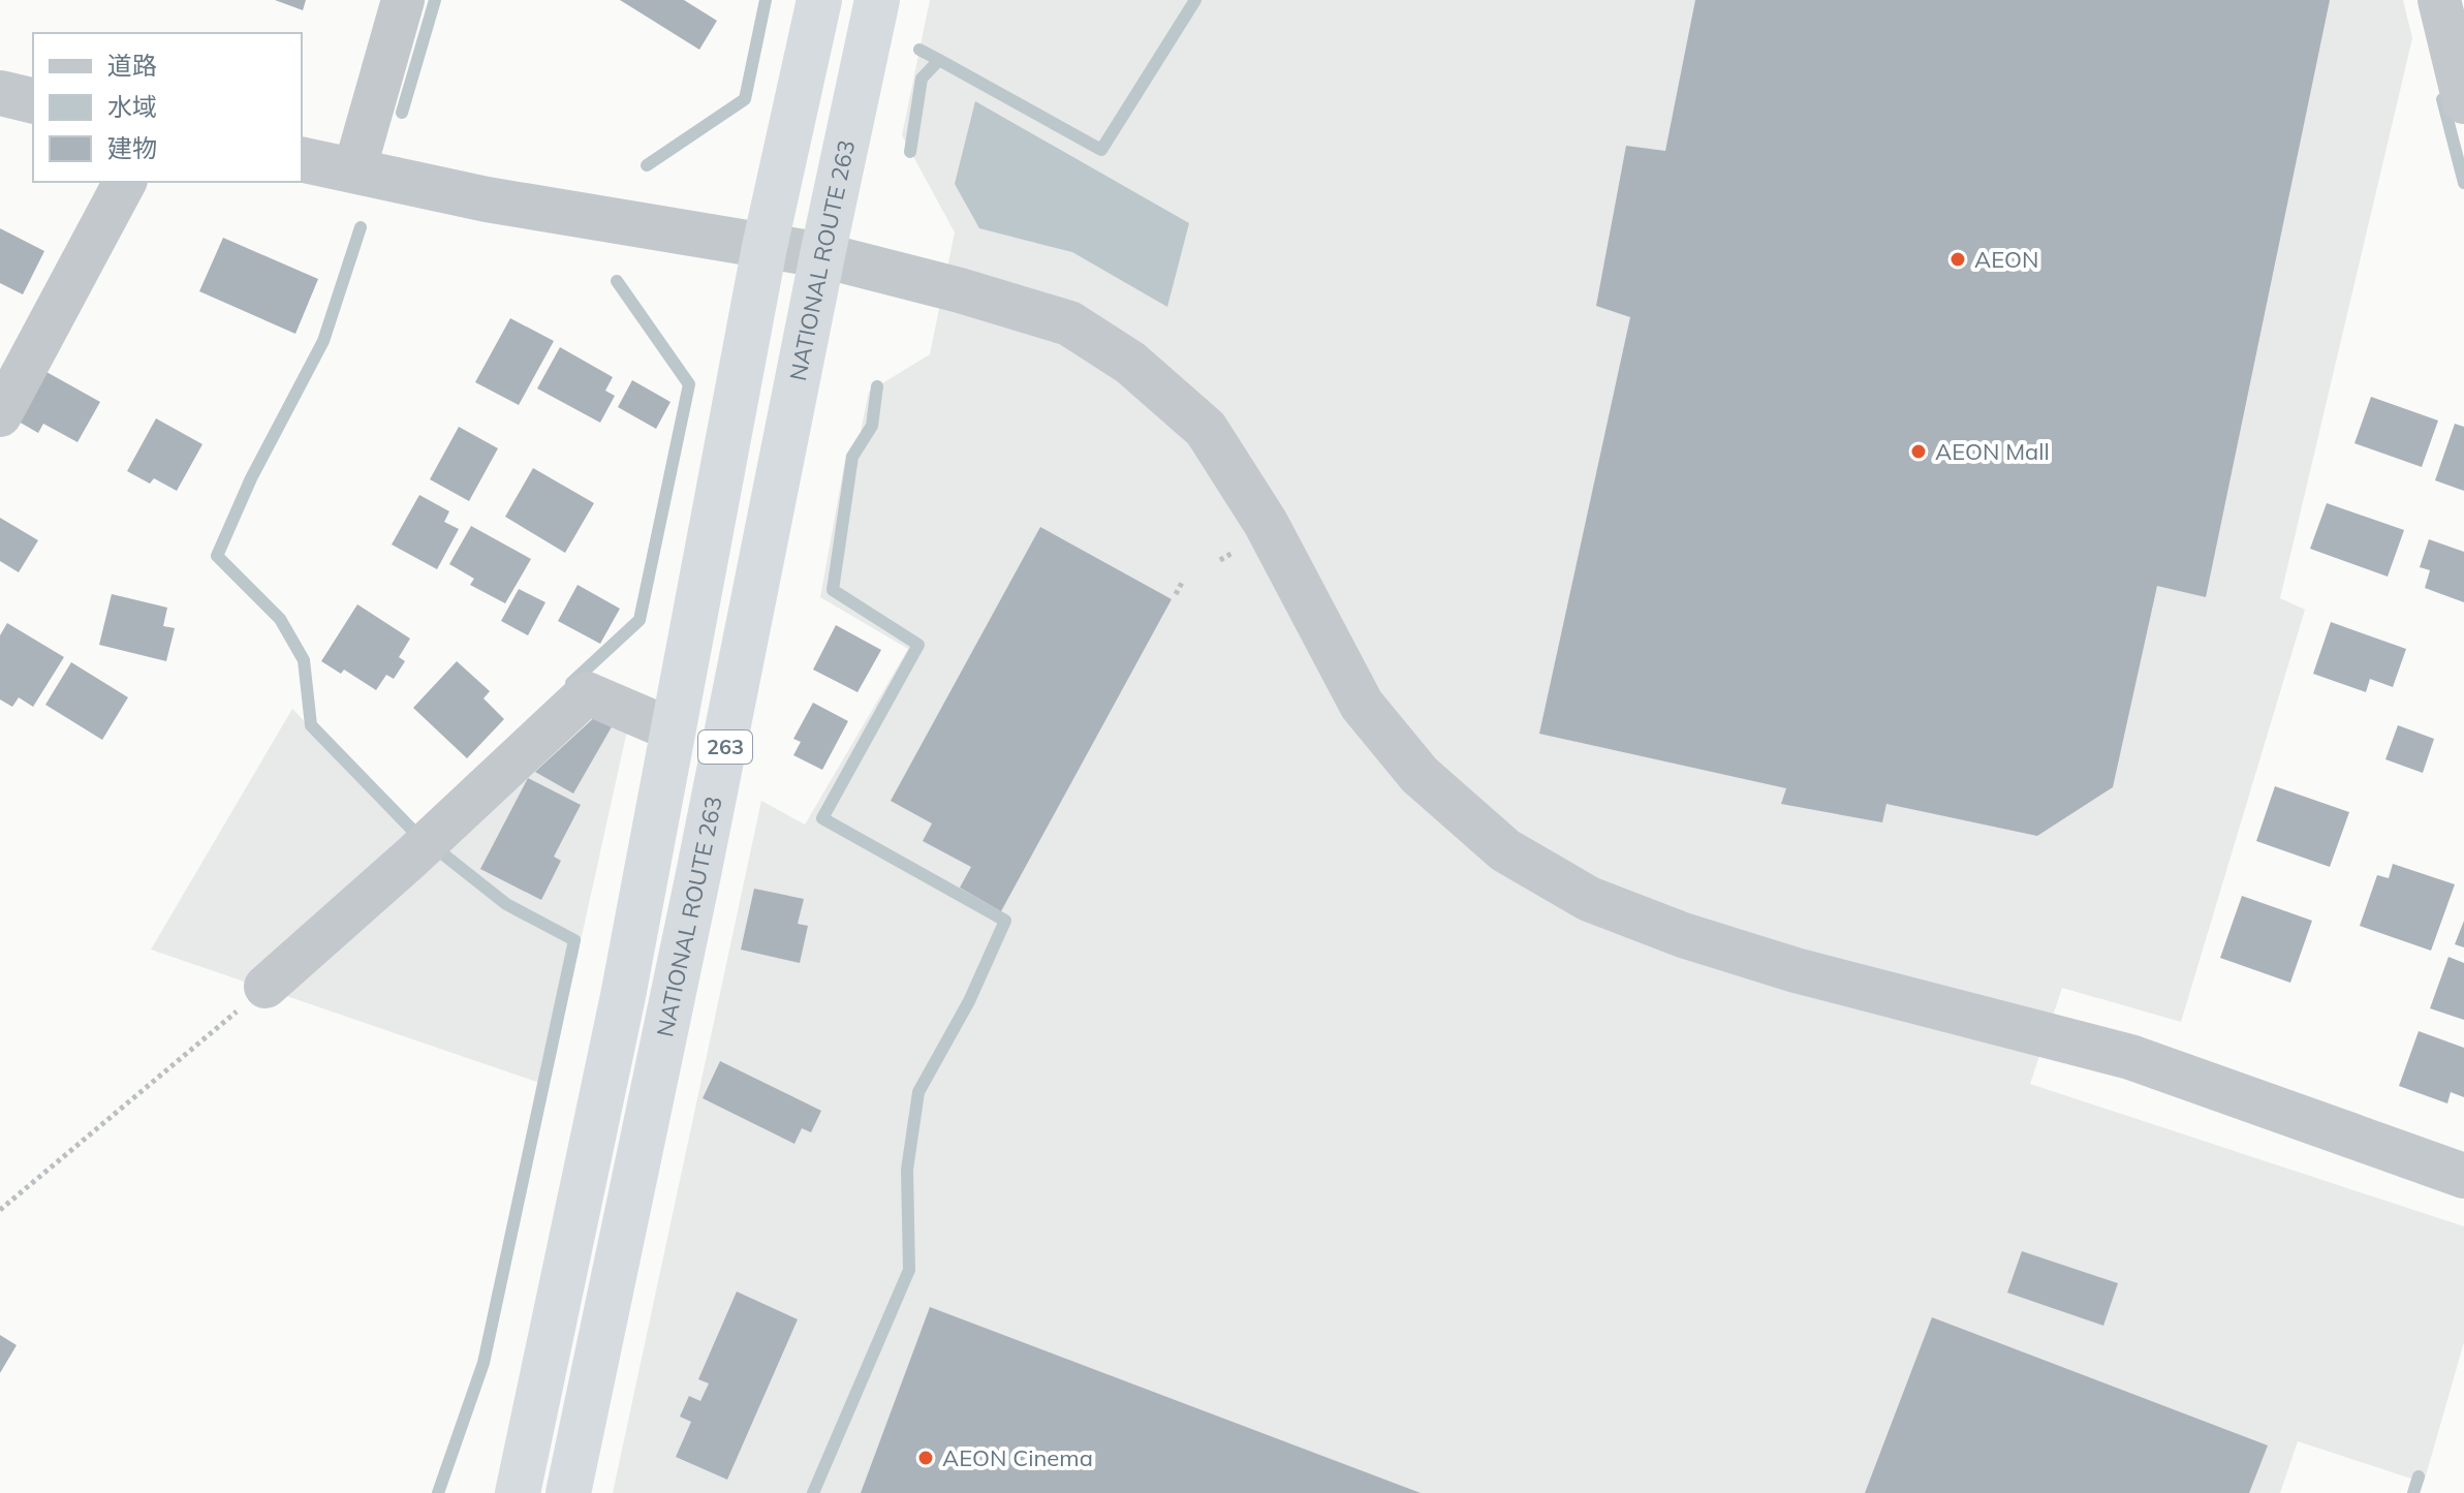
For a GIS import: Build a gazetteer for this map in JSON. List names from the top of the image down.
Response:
{
  "streets": {
    "highway": ["NATIONAL ROUTE 263", "263"]
  },
  "places": ["AEON", "AEON Mall", "AEON Cinema"],
  "legend": ["道路", "水域", "建物"]
}
